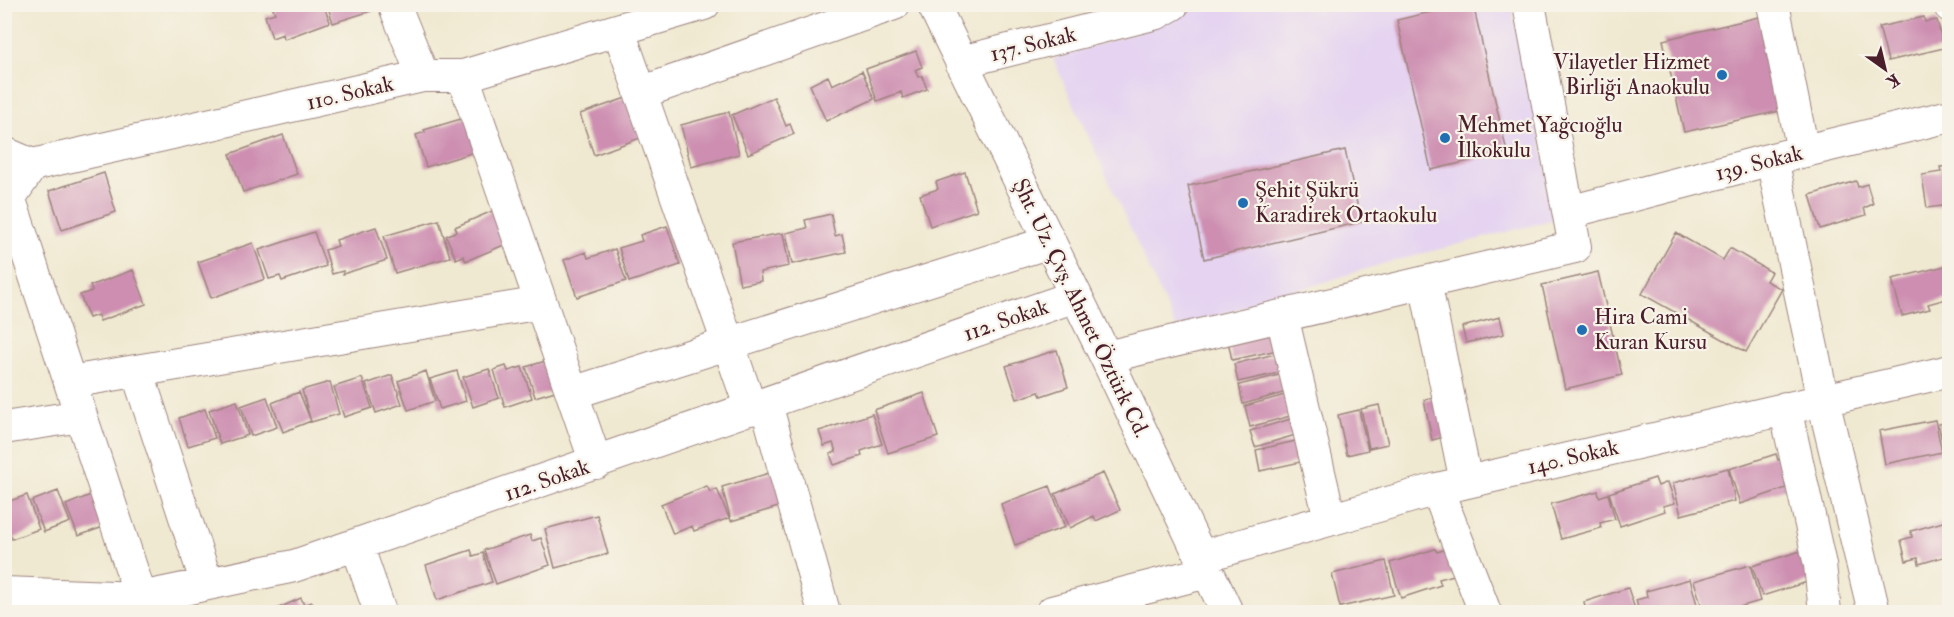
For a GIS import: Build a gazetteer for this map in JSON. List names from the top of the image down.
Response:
{
  "streets": {
    "street": [
      "137. Sokak",
      "110. Sokak",
      "139. Sokak",
      "Şht. Uz. Çvş. Ahmet Öztürk Cd.",
      "112. Sokak",
      "140. Sokak"
    ]
  },
  "crossings": [
    ["137. Sokak", "Şht. Uz. Çvş. Ahmet Öztürk Cd."],
    ["Şht. Uz. Çvş. Ahmet Öztürk Cd.", "112. Sokak"],
    ["Şht. Uz. Çvş. Ahmet Öztürk Cd.", "140. Sokak"]
  ],
  "places": [
    "Vilayetler Hizmet Birliği Anaokulu",
    "Mehmet Yağcıoğlu İlkokulu",
    "Şehit Şükrü Karadirek Ortaokulu",
    "Hira Cami Kuran Kursu"
  ],
  "north": "bottom right"
}
